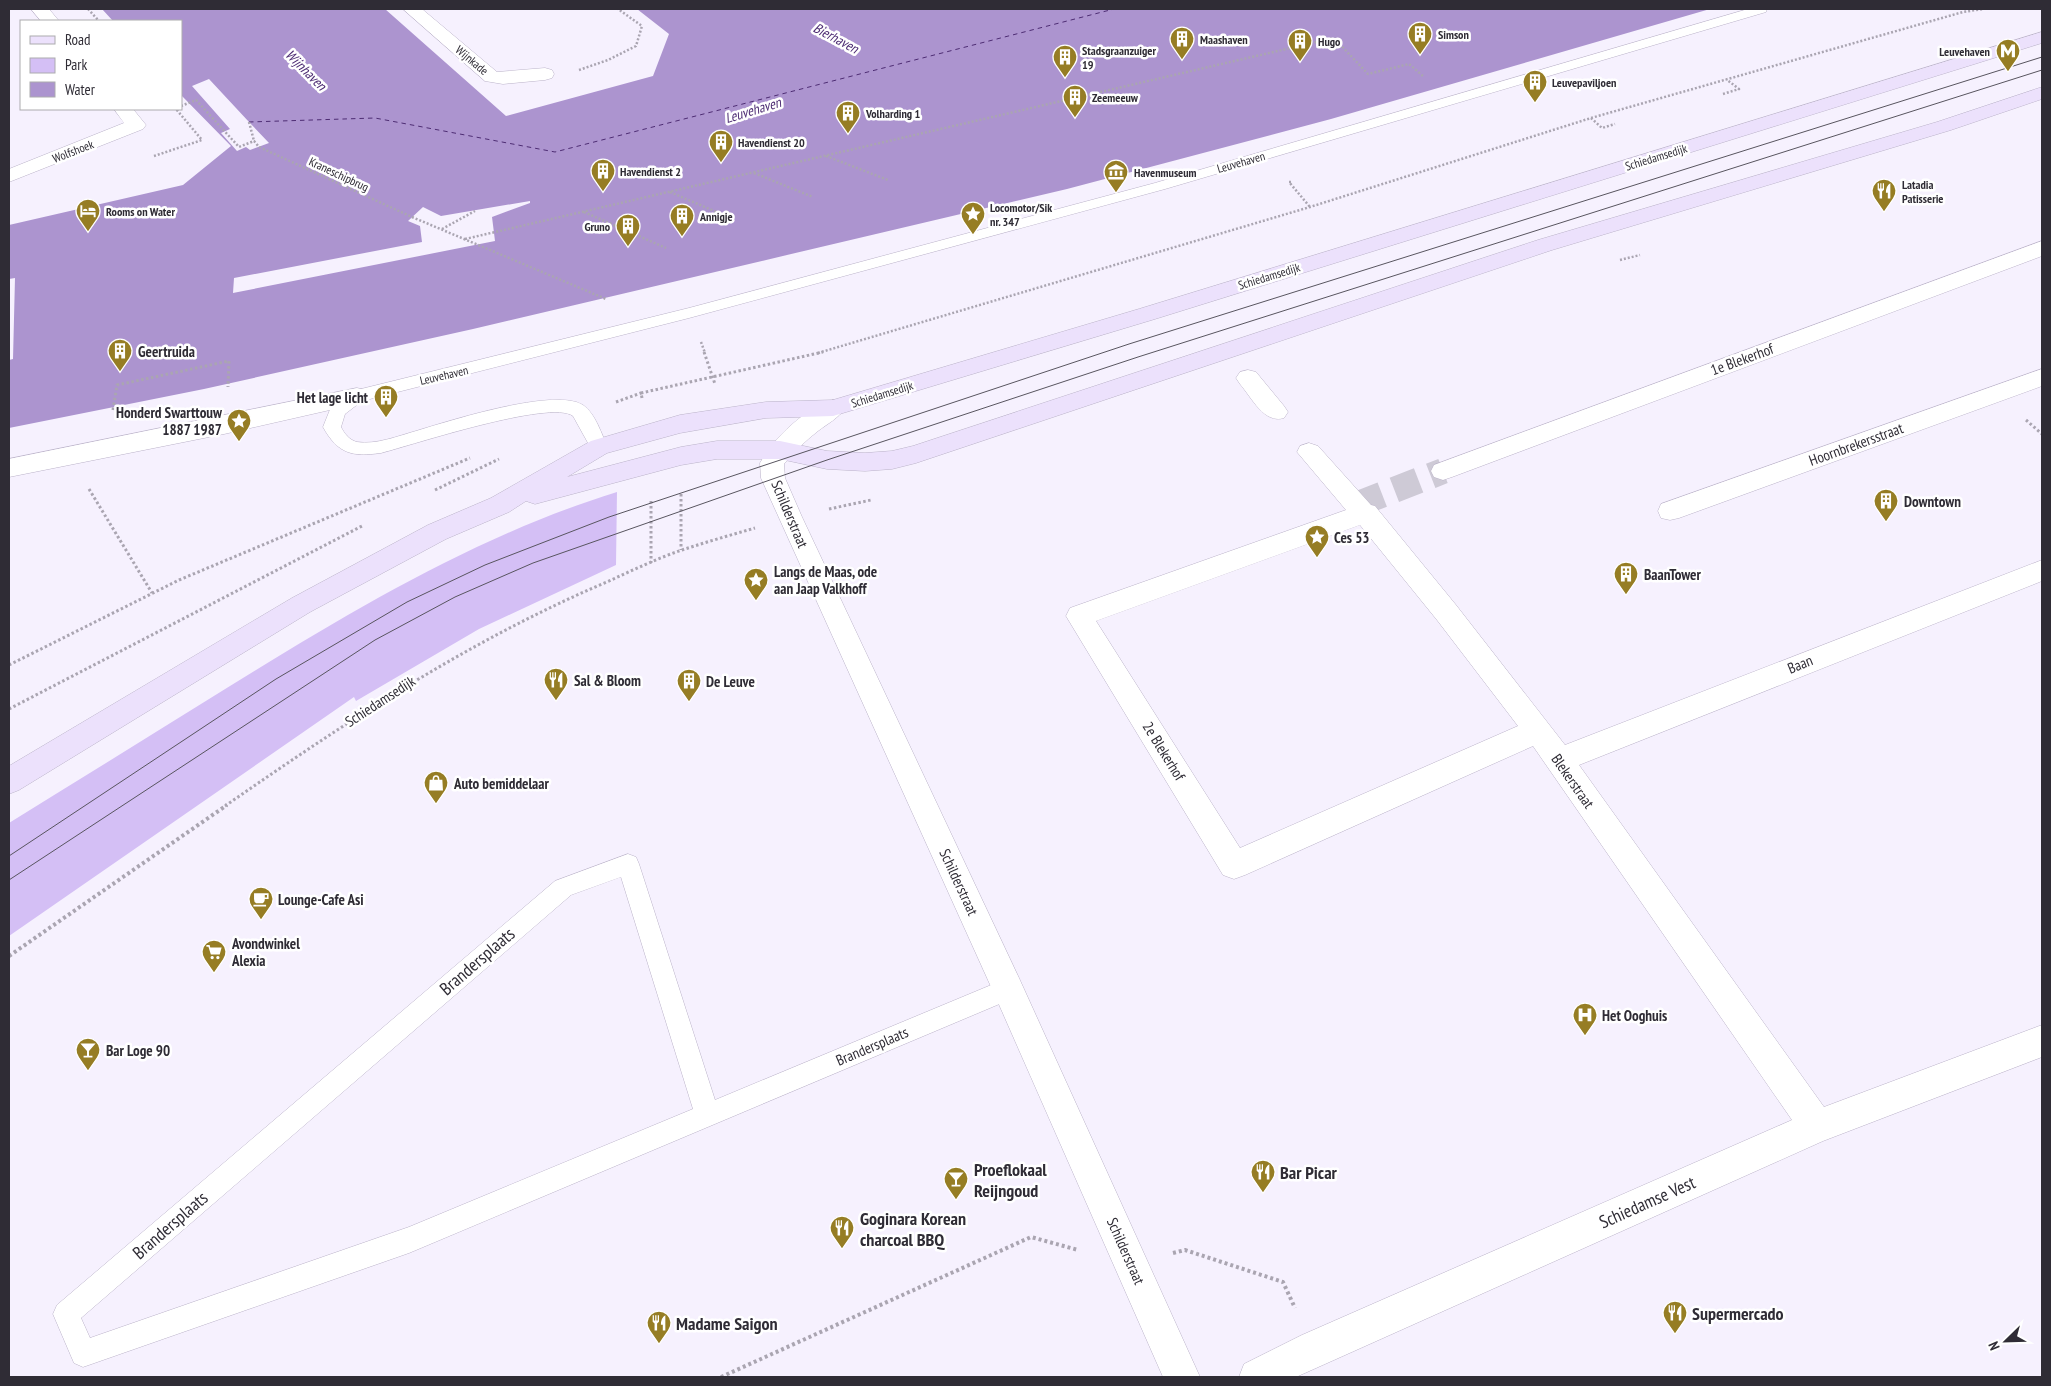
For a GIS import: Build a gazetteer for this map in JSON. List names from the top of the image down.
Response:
{
  "streets": {
    "main road": ["Schiedamsedijk"],
    "street": [
      "Wijnkade",
      "Wolfshoek",
      "1e Blekerhof",
      "Hoornbrekersstraat",
      "Schilderstraat",
      "Baan",
      "2e Blekerhof",
      "Blekerstraat",
      "Schiedamse Vest"
    ],
    "lane": ["Leuvehaven", "Brandersplaats"],
    "path": ["Kraneschipbrug"]
  },
  "crossings": [
    ["Schiedamsedijk", "Schilderstraat"],
    ["Schilderstraat", "Brandersplaats"],
    ["Baan", "Blekerstraat"],
    ["2e Blekerhof", "Blekerstraat"],
    ["Blekerstraat", "Schiedamse Vest"]
  ],
  "water": ["Bierhaven", "Wijnhaven", "Leuvehaven"],
  "places": {
    "building": [
      "Simson",
      "Maashaven",
      "Hugo",
      "Stadsgraanzuiger 19",
      "Leuvepaviljoen",
      "Zeemeeuw",
      "Volharding 1",
      "Havendienst 20",
      "Havendienst 2",
      "Annigje",
      "Gruno",
      "Geertruida",
      "Het lage licht",
      "Downtown",
      "BaanTower",
      "De Leuve"
    ],
    "metro station": ["Leuvehaven"],
    "museum": ["Havenmuseum"],
    "restaurant": [
      "Latadia Patisserie",
      "Sal & Bloom",
      "Bar Picar",
      "Goginara Korean charcoal BBQ",
      "Supermercado",
      "Madame Saigon"
    ],
    "hotel": ["Rooms on Water"],
    "place": [
      "Locomotor/Sik nr. 347",
      "Honderd Swarttouw 1887 1987",
      "Ces 53",
      "Langs de Maas, ode aan Jaap Valkhoff"
    ],
    "shop": ["Auto bemiddelaar"],
    "cafe": ["Lounge-Cafe Asi"],
    "supermarket": ["Avondwinkel Alexia"],
    "hospital": ["Het Ooghuis"],
    "bar": ["Bar Loge 90", "Proeflokaal Reijngoud"]
  },
  "legend": ["Road", "Park", "Water"],
  "north": "bottom left"
}
